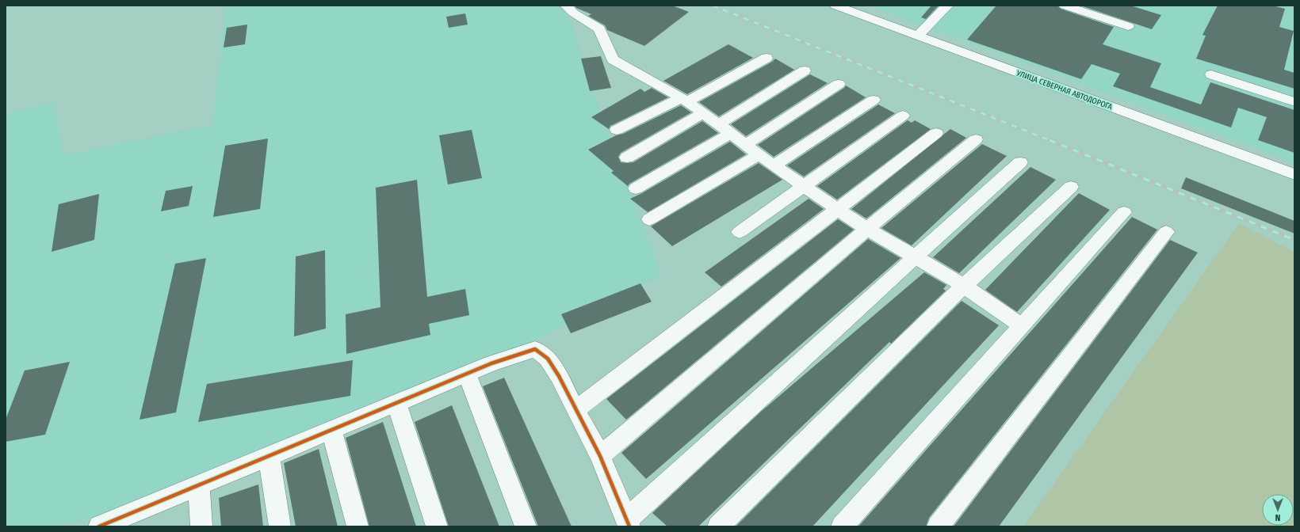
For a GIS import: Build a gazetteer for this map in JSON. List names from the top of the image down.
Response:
{
  "streets": {
    "main road": ["УЛИЦА СЕВЕРНАЯ АВТОДОРОГА"]
  },
  "north": "bottom"
}
